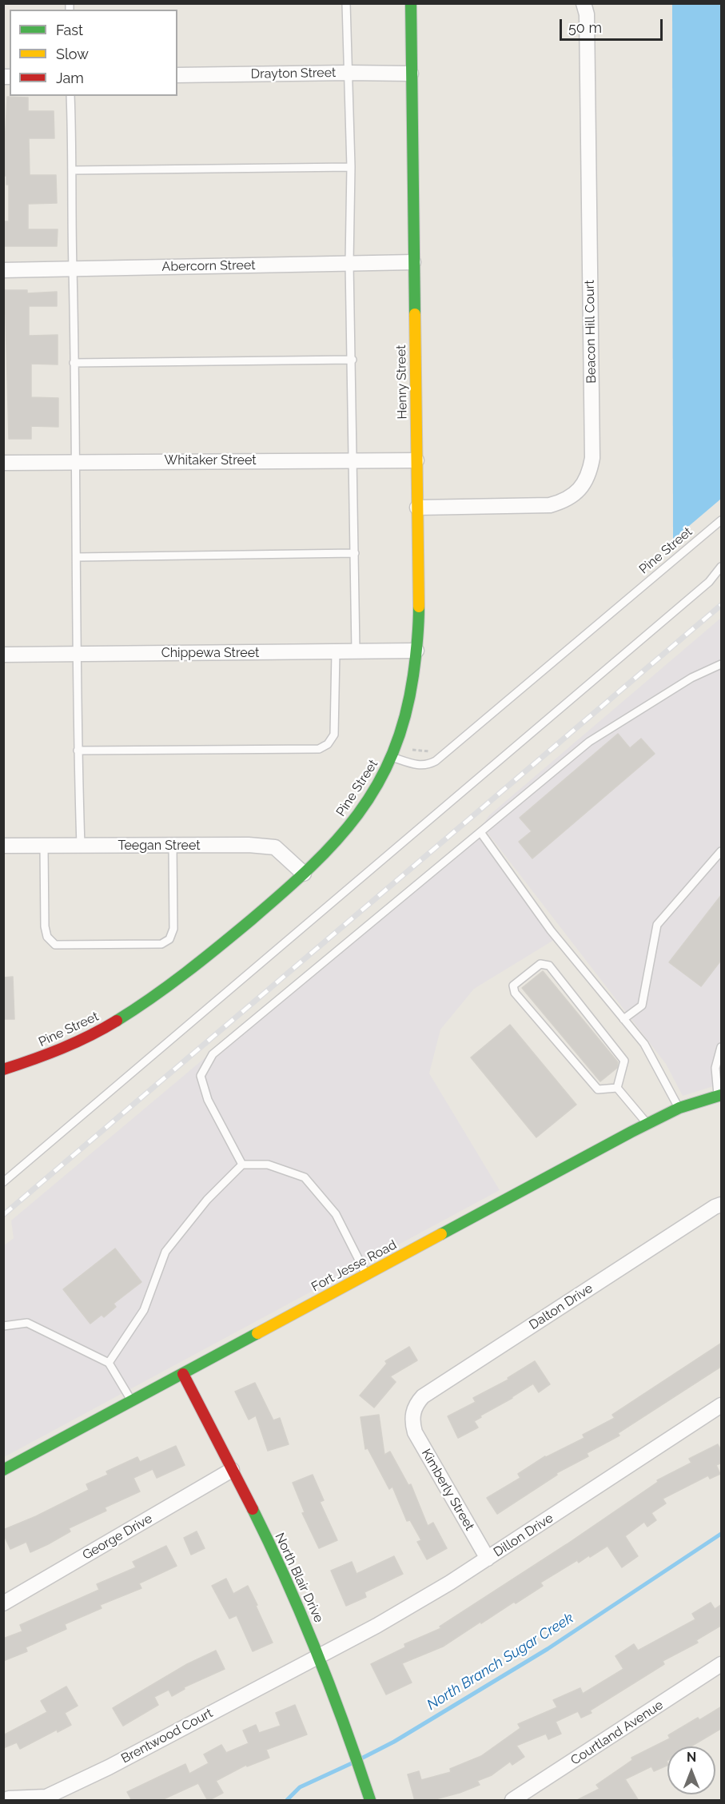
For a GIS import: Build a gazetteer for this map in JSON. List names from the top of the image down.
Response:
{
  "streets": {
    "street": [
      "Drayton Street",
      "Abercorn Street",
      "Beacon Hill Court",
      "Henry Street",
      "Whitaker Street",
      "Pine Street",
      "Chippewa Street",
      "Teegan Street",
      "Fort Jesse Road",
      "Dalton Drive",
      "Kimberly Street",
      "Dillon Drive",
      "George Drive",
      "North Blair Drive",
      "Courtland Avenue",
      "Brentwood Court"
    ]
  },
  "crossings": [
    ["Drayton Street", "Henry Street"],
    ["Abercorn Street", "Henry Street"],
    ["Beacon Hill Court", "Henry Street"],
    ["Henry Street", "Whitaker Street"],
    ["Henry Street", "Pine Street"],
    ["Henry Street", "Chippewa Street"],
    ["Pine Street", "Teegan Street"],
    ["Fort Jesse Road", "North Blair Drive"],
    ["Dalton Drive", "Kimberly Street"],
    ["Kimberly Street", "Dillon Drive"],
    ["Dillon Drive", "North Blair Drive"],
    ["Dillon Drive", "Brentwood Court"],
    ["George Drive", "North Blair Drive"],
    ["North Blair Drive", "Brentwood Court"]
  ],
  "water": ["North Branch Sugar Creek"],
  "legend": ["Fast", "Slow", "Jam"],
  "scale_bar": "50 m",
  "north": "top"
}
